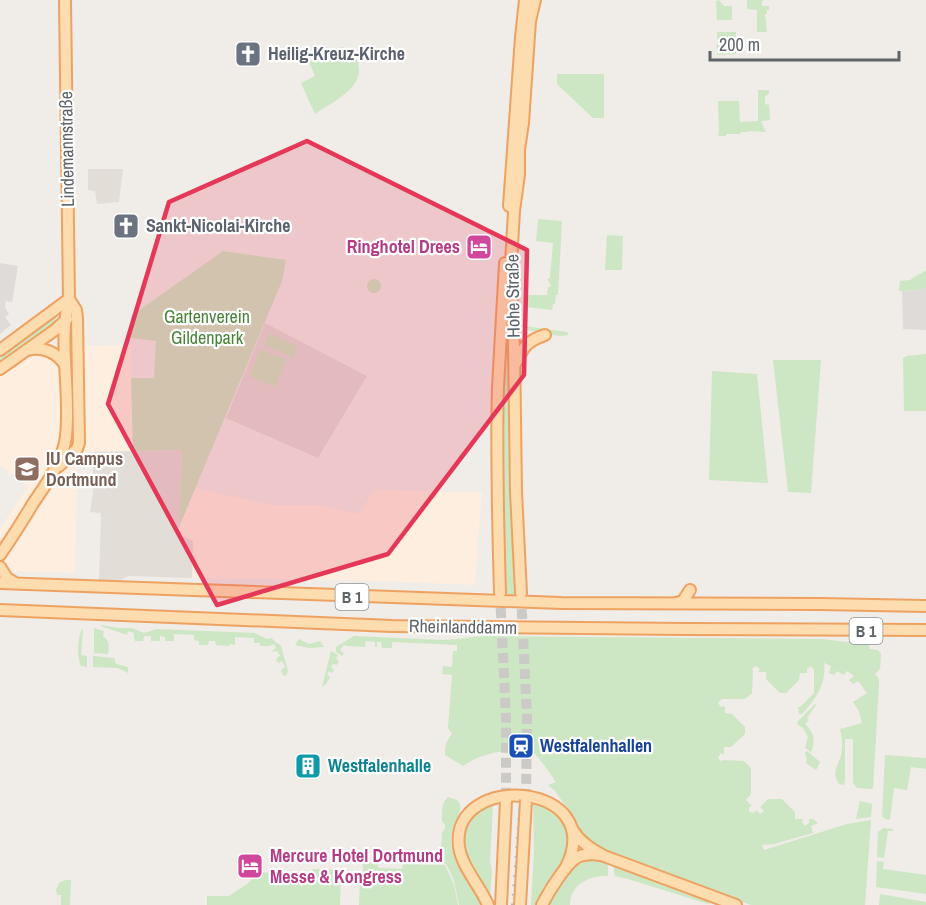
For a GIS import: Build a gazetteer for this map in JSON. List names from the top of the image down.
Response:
{
  "streets": {
    "main road": [
      "Lindemannstraße",
      "Hohe Straße",
      "B 1",
      "Rheinlanddamm"
    ]
  },
  "parks": ["Gartenverein Gildenpark"],
  "places": {
    "church": ["Heilig-Kreuz-Kirche", "Sankt-Nicolai-Kirche"],
    "hotel": ["Ringhotel Drees", "Mercure Hotel Dortmund Messe & Kongress"],
    "school or university": ["IU Campus Dortmund"],
    "station": ["Westfalenhallen"],
    "building": ["Westfalenhalle"]
  },
  "scale_bar": "200 m"
}
